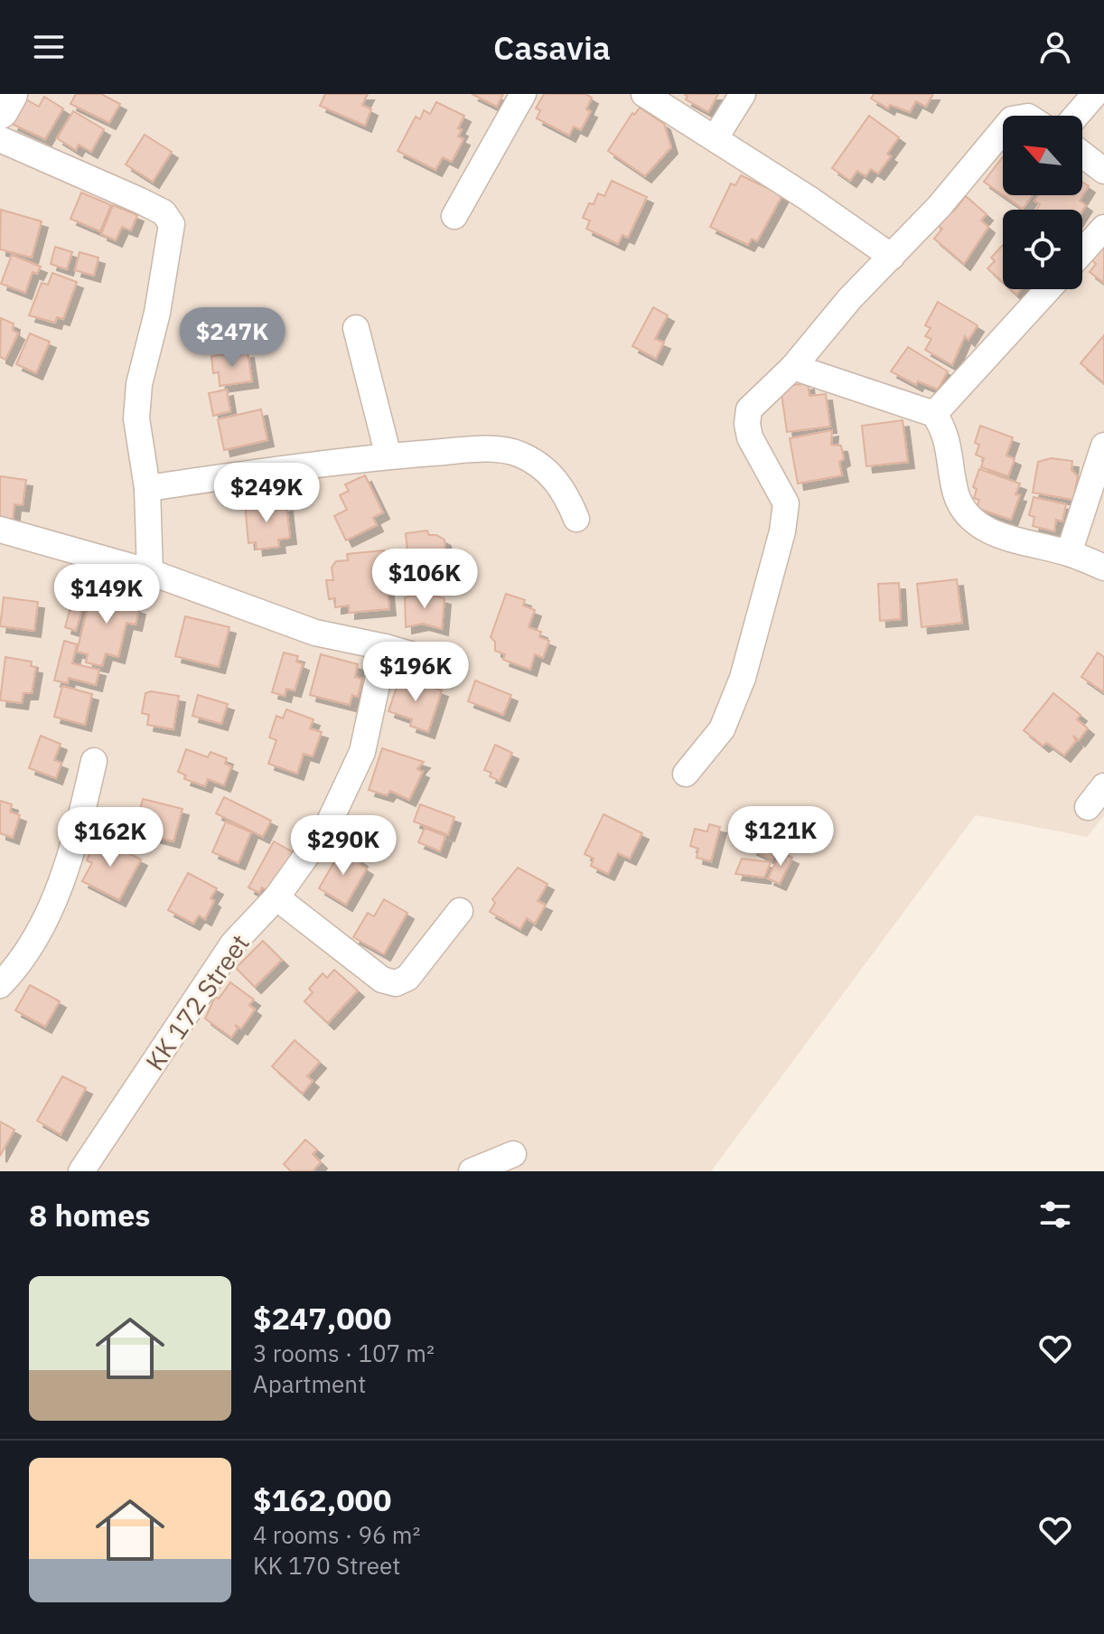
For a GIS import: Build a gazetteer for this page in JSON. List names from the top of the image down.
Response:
{
  "streets": {
    "street": ["KK 172 Street"]
  },
  "north": "top left",
  "page": {
    "header": "Casavia",
    "price": [
      "$247K",
      "$249K",
      "$106K",
      "$149K",
      "$196K",
      "$121K",
      "$162K",
      "$290K"
    ],
    "heading": "8 homes",
    "list": [
      {
        "name": "$247,000",
        "note": "3 rooms · 107 m² · Apartment"
      },
      {
        "name": "$162,000",
        "note": "4 rooms · 96 m² · KK 170 Street"
      }
    ]
  }
}
